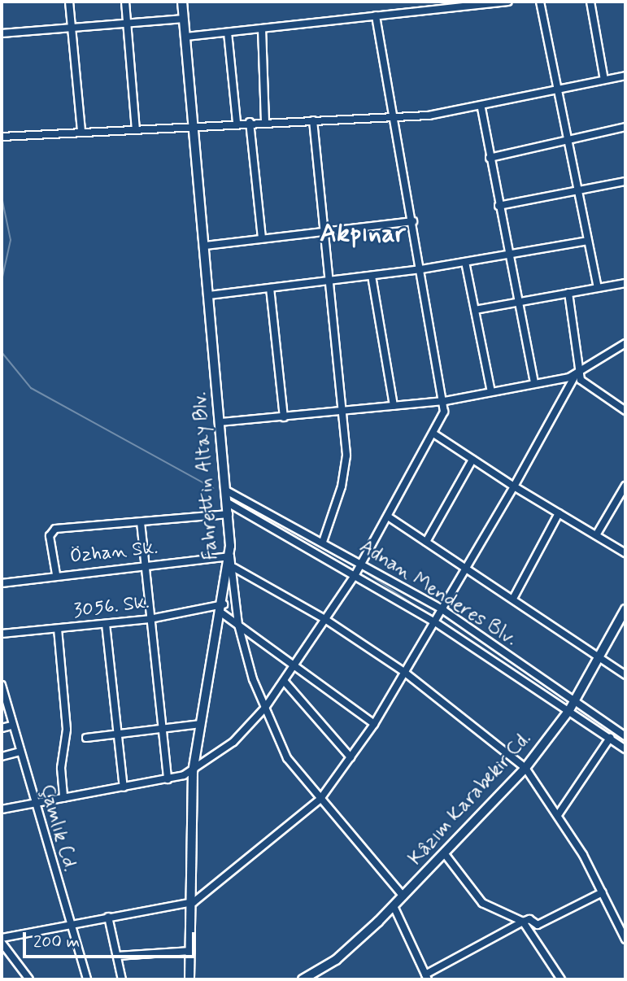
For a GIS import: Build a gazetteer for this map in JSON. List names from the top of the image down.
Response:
{
  "streets": {
    "street": [
      "Fahrettin Altay Blv.",
      "Özhan Sk.",
      "Adnan Menderes Blv.",
      "3056. Sk.",
      "Kâzım Karabekir Cd.",
      "Çamlık Cd."
    ]
  },
  "crossings": [
    ["Fahrettin Altay Blv.", "Özhan Sk."],
    ["Fahrettin Altay Blv.", "Adnan Menderes Blv."],
    ["Fahrettin Altay Blv.", "3056. Sk."],
    ["Adnan Menderes Blv.", "Kâzım Karabekir Cd."]
  ],
  "districts": ["Akpınar"],
  "scale_bar": "200 m"
}
